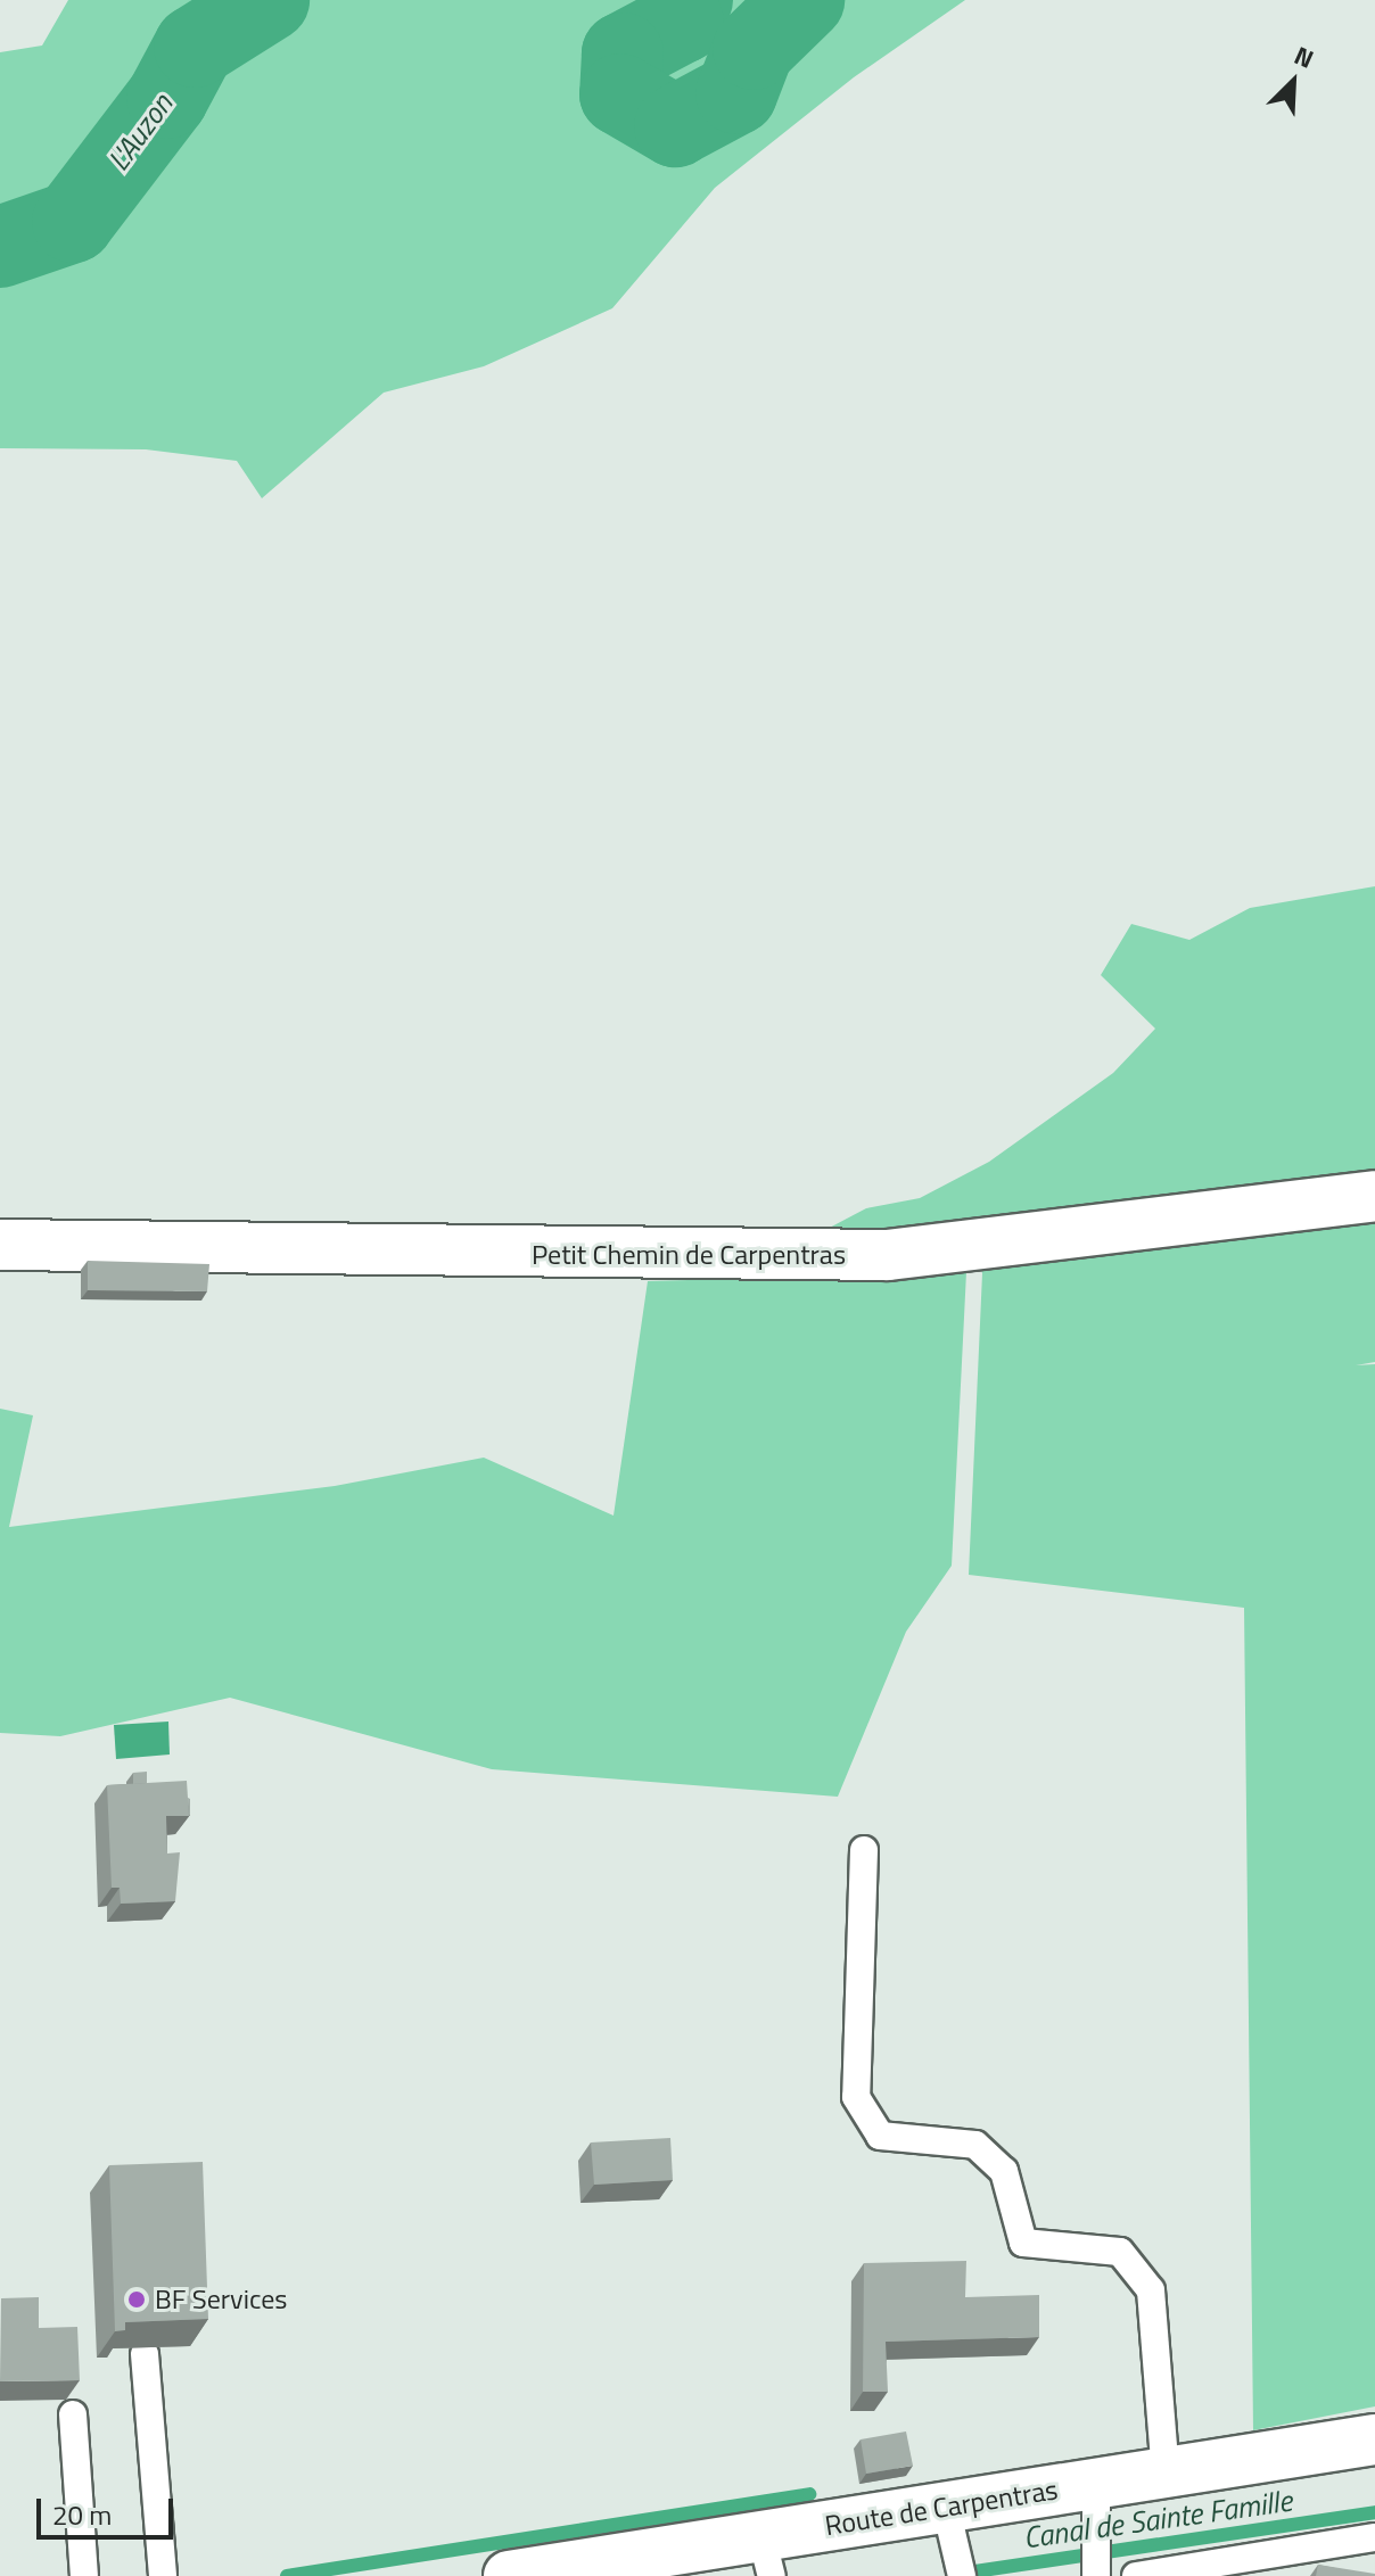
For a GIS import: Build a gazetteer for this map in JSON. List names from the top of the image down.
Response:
{
  "streets": {
    "street": ["Petit Chemin de Carpentras", "Route de Carpentras"]
  },
  "water": ["L'Auzon", "Canal de Sainte Famille"],
  "places": ["BF Services"],
  "scale_bar": "20 m",
  "north": "top right"
}
